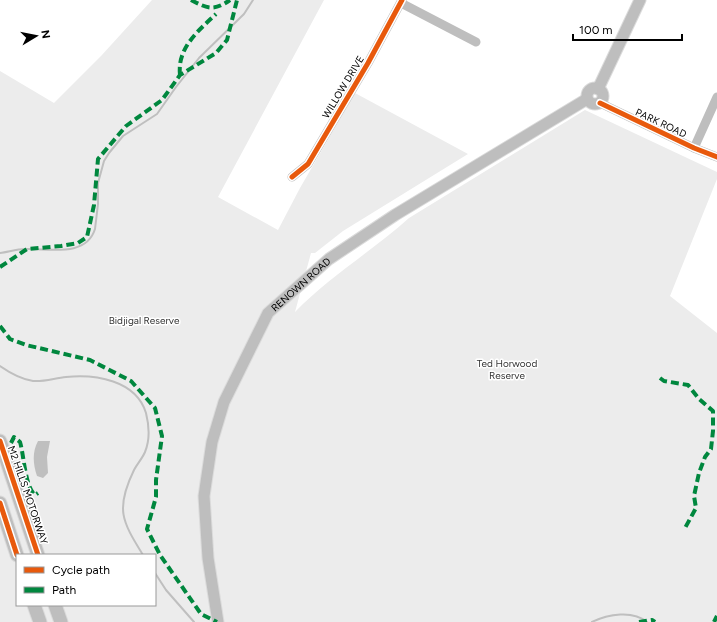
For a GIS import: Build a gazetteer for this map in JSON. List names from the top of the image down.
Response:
{
  "streets": {
    "highway": ["M2 HILLS MOTORWAY"],
    "main road": ["RENOWN ROAD"],
    "street": ["WILLOW DRIVE", "PARK ROAD"]
  },
  "crossings": [
    ["PARK ROAD", "RENOWN ROAD"]
  ],
  "parks": ["Bidjigal Reserve", "Ted Horwood Reserve"],
  "legend": ["Cycle path", "Path"],
  "scale_bar": "100 m",
  "north": "right"
}
